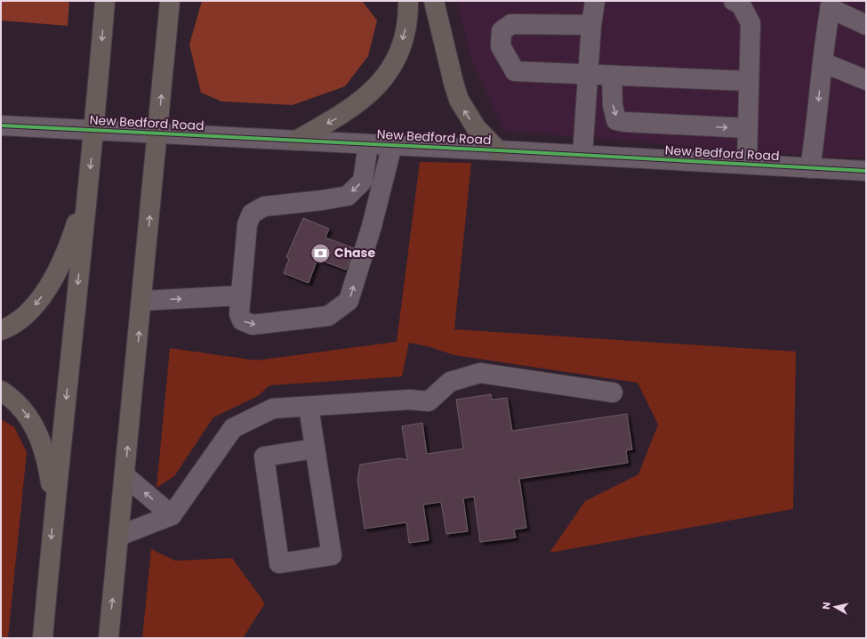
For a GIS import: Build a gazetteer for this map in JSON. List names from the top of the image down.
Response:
{
  "streets": {
    "street": ["New Bedford Road"]
  },
  "places": {
    "bank": ["Chase"]
  },
  "north": "left"
}
